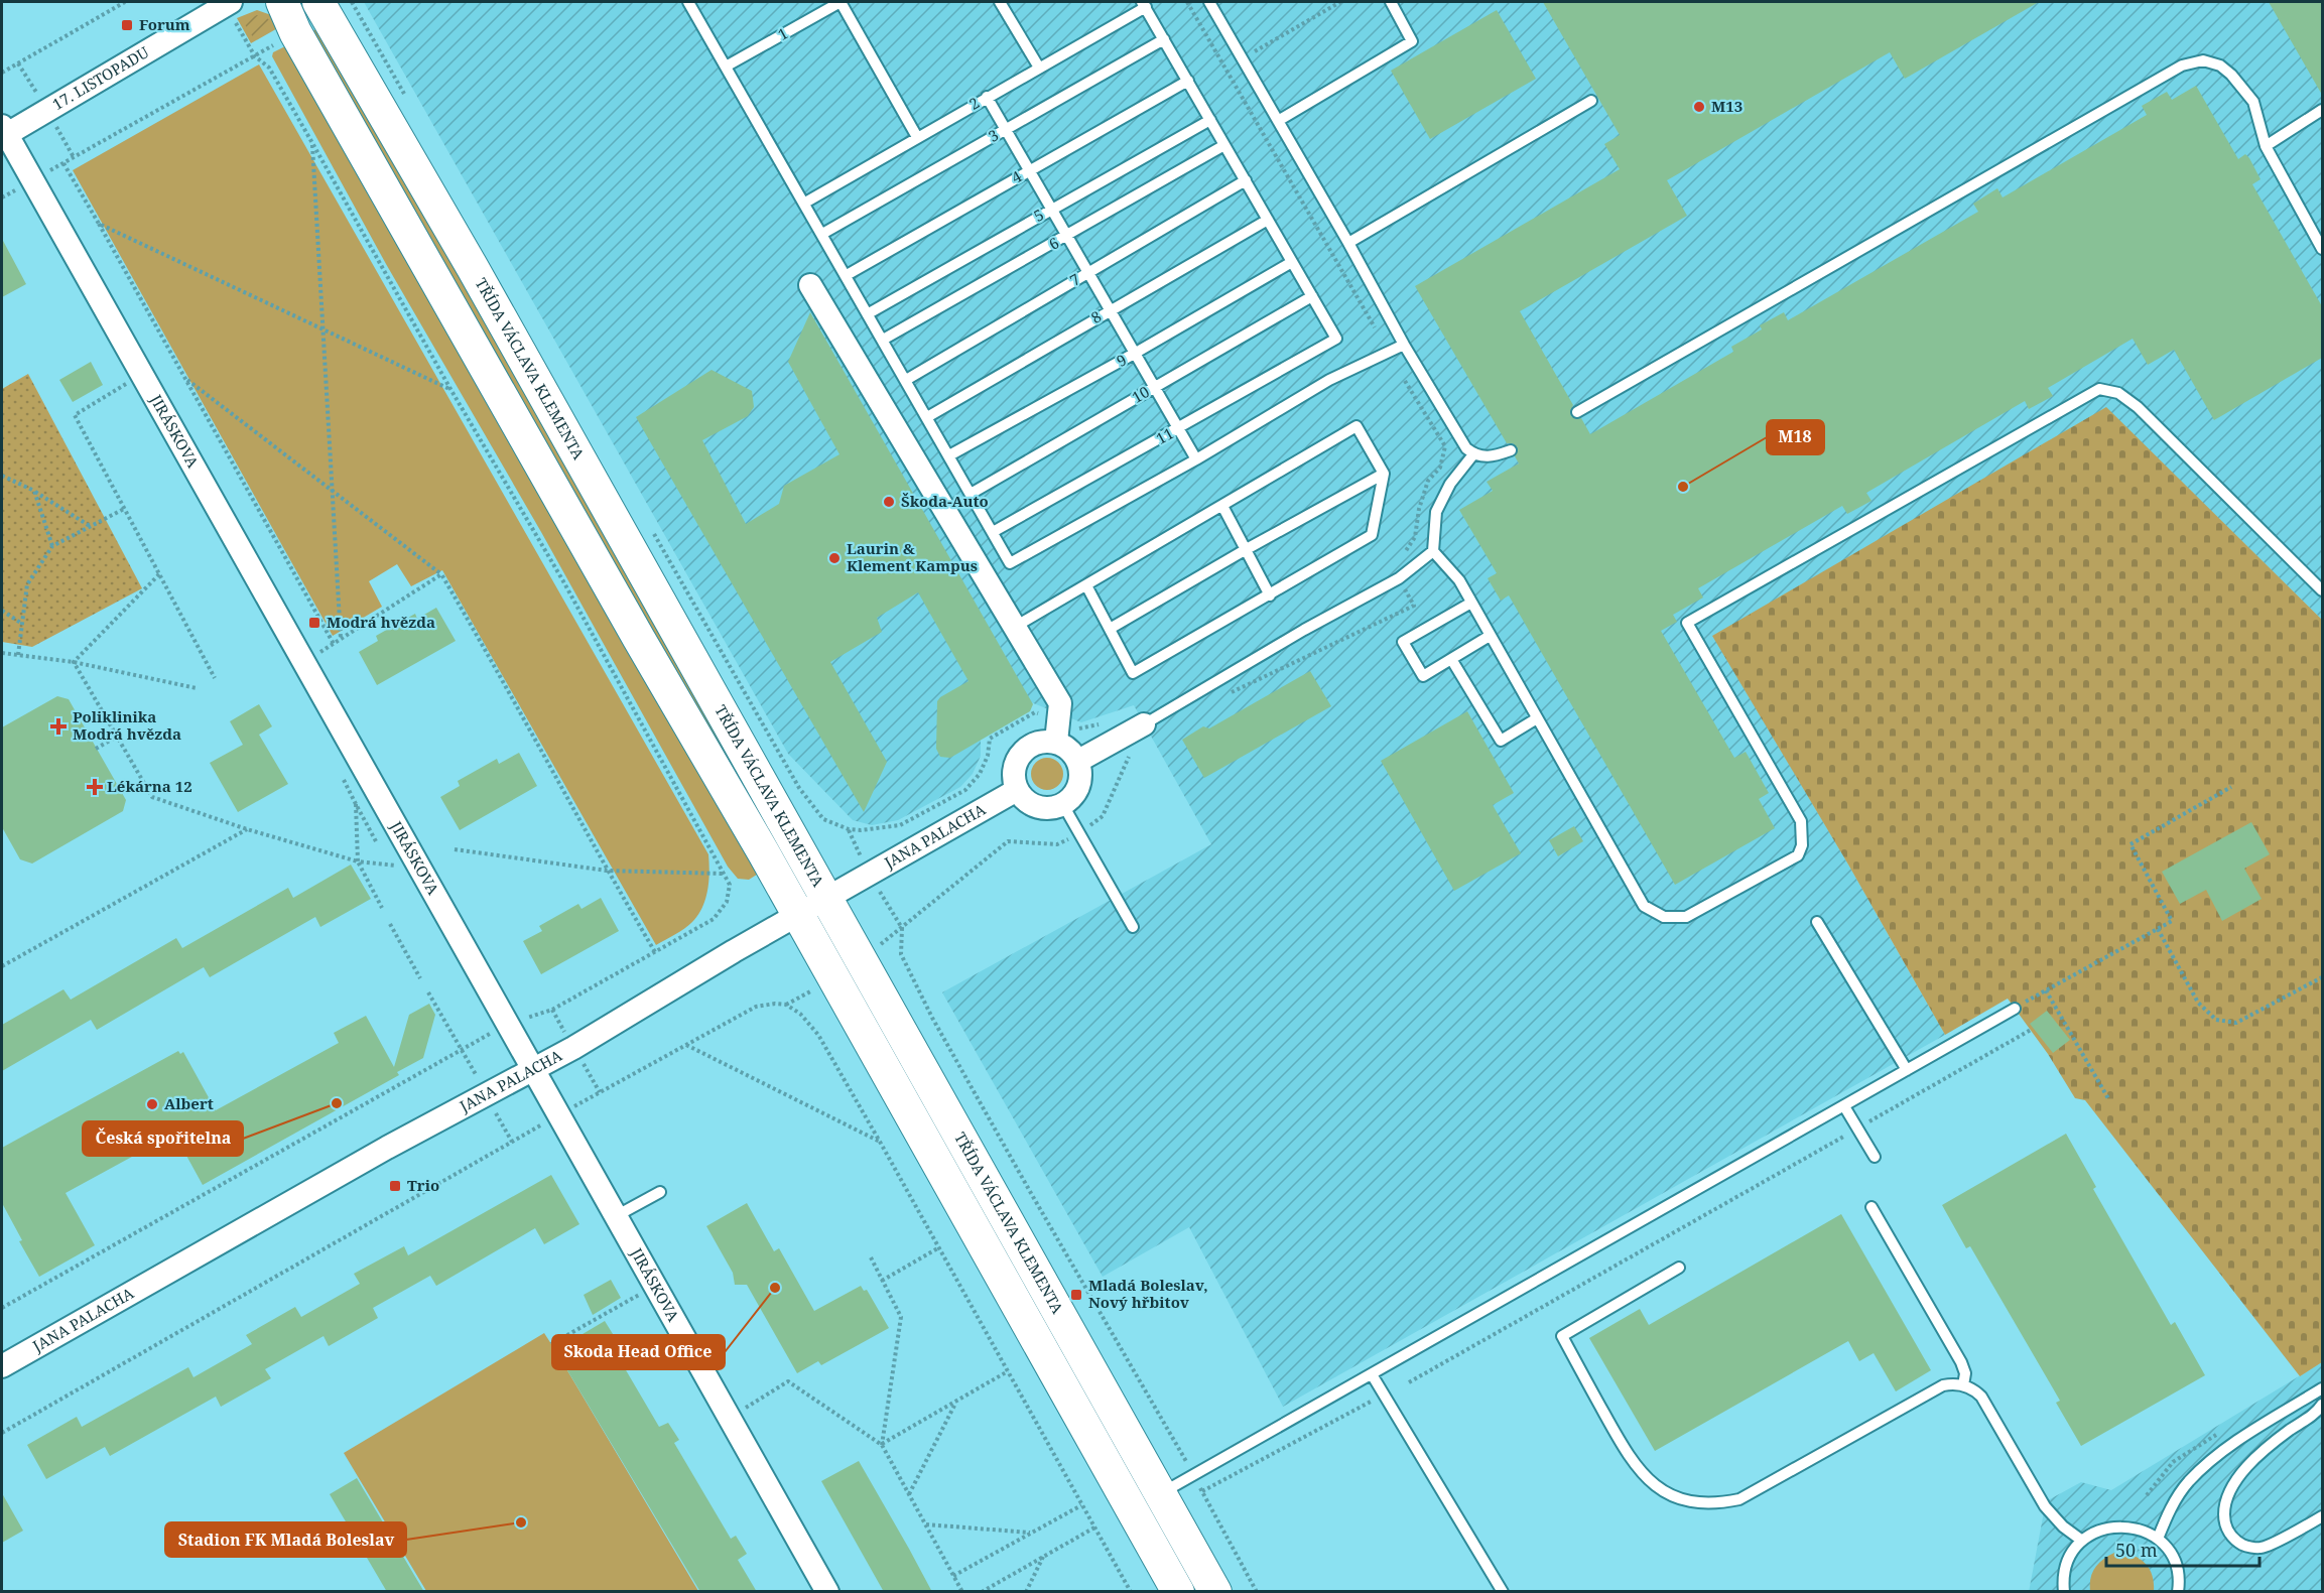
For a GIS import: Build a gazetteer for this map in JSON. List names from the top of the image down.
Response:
{
  "streets": {
    "street": [
      "17. LISTOPADU",
      "TŘÍDA VÁCLAVA KLEMENTA",
      "JIRÁSKOVA",
      "JANA PALACHA"
    ],
    "lane": [
      "1",
      "2",
      "3",
      "4",
      "5",
      "6",
      "7",
      "8",
      "9",
      "10",
      "11"
    ]
  },
  "crossings": [
    ["17. LISTOPADU", "JIRÁSKOVA"],
    ["TŘÍDA VÁCLAVA KLEMENTA", "JANA PALACHA"],
    ["10", "11"],
    ["JIRÁSKOVA", "JANA PALACHA"]
  ],
  "places": {
    "transit": [
      "Forum",
      "Modrá hvězda",
      "Trio",
      "Mladá Boleslav, Nový hřbitov"
    ],
    "other": [
      "M13",
      "M18",
      "Škoda-Auto",
      "Laurin & Klement Kampus",
      "Česká spořitelna",
      "Albert",
      "Skoda Head Office",
      "Stadion FK Mladá Boleslav"
    ],
    "health": ["Poliklinika Modrá hvězda", "Lékárna 12"]
  },
  "scale_bar": "50 m"
}
